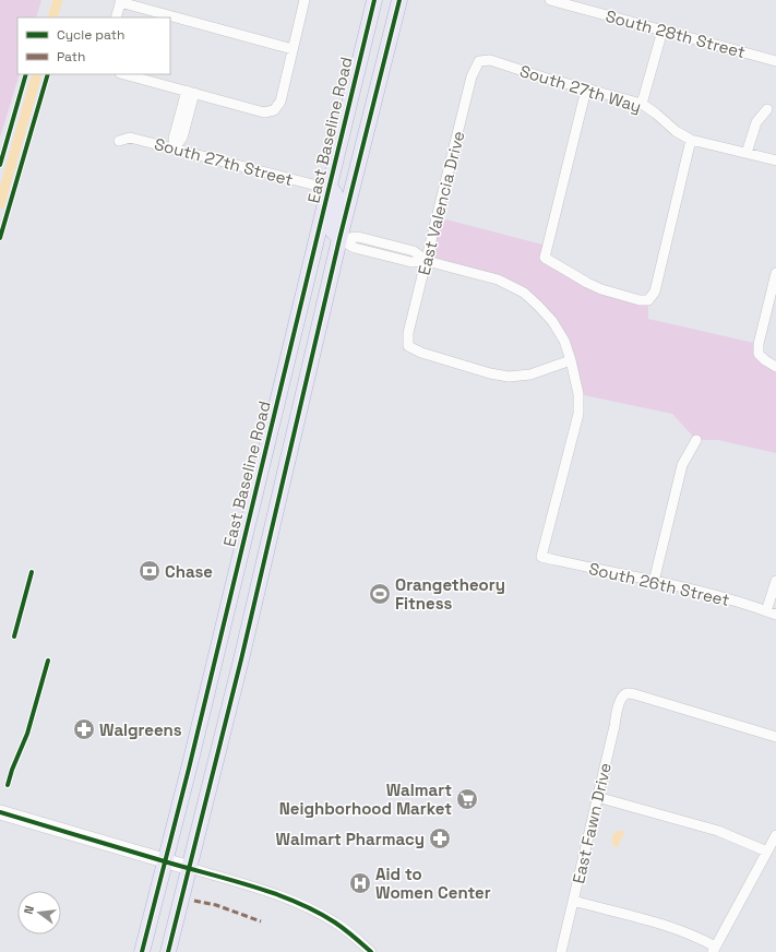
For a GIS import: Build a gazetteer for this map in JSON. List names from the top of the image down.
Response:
{
  "streets": {
    "main road": ["East Baseline Road"],
    "street": [
      "South 28th Street",
      "South 27th Way",
      "South 27th Street",
      "East Valencia Drive",
      "South 26th Street",
      "East Fawn Drive"
    ]
  },
  "crossings": [
    ["South 27th Way", "East Valencia Drive"],
    ["East Baseline Road", "South 27th Street"],
    ["East Valencia Drive", "South 26th Street"]
  ],
  "places": {
    "bank": ["Chase"],
    "sports": ["Orangetheory Fitness"],
    "pharmacy": ["Walgreens", "Walmart Pharmacy"],
    "supermarket": ["Walmart Neighborhood Market"],
    "hospital": ["Aid to Women Center"]
  },
  "legend": ["Cycle path", "Path"],
  "north": "left"
}
